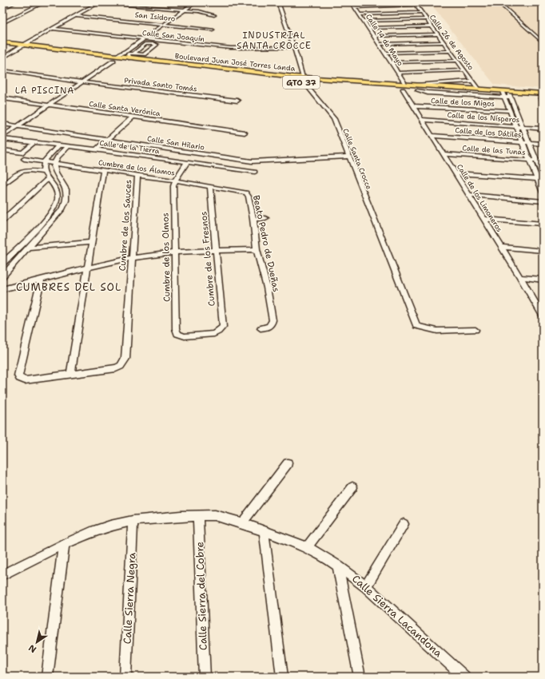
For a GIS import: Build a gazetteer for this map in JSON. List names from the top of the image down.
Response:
{
  "streets": {
    "main road": ["Boulevard Juan José Torres Landa", "GTO 37"],
    "street": [
      "San Isidoro",
      "Calle San Joaquín",
      "Calle 14 de Mayo",
      "Calle 26 de Agosto",
      "Privada Santo Tomás",
      "Calle de los Migos",
      "Calle Santa Verónica",
      "Calle de los Nísperos",
      "Calle de los Dátiles",
      "Calle San Hilario",
      "Calle de la Tierra",
      "Calle de las Tunas",
      "Calle Santa Crocce",
      "Cumbre de los Álamos",
      "Calle de los Limoneros",
      "Cumbre de los Sauces",
      "Beato Pedro de Dueñas",
      "Cumbre de los Olmos",
      "Cumbre de los Fresnos",
      "Calle Sierra del Cobre",
      "Calle Sierra Negra",
      "Calle Sierra Lacandona"
    ]
  },
  "crossings": [
    ["Calle San Joaquín", "Calle Santa Crocce"],
    ["Calle 14 de Mayo", "Boulevard Juan José Torres Landa"],
    ["Calle 14 de Mayo", "Calle de los Limoneros"],
    ["Calle 26 de Agosto", "Boulevard Juan José Torres Landa"],
    ["Boulevard Juan José Torres Landa", "Calle Santa Crocce"],
    ["Boulevard Juan José Torres Landa", "Calle de los Limoneros"],
    ["Calle de los Migos", "Calle de los Limoneros"],
    ["Calle de los Nísperos", "Calle de los Limoneros"],
    ["Calle de los Dátiles", "Calle de los Limoneros"],
    ["Calle San Hilario", "Calle Santa Crocce"],
    ["Calle de las Tunas", "Calle de los Limoneros"],
    ["Cumbre de los Álamos", "Cumbre de los Sauces"],
    ["Cumbre de los Álamos", "Beato Pedro de Dueñas"],
    ["Cumbre de los Álamos", "Cumbre de los Olmos"],
    ["Cumbre de los Álamos", "Cumbre de los Fresnos"],
    ["Cumbre de los Olmos", "Cumbre de los Fresnos"],
    ["Calle Sierra del Cobre", "Calle Sierra Lacandona"],
    ["Calle Sierra Negra", "Calle Sierra Lacandona"]
  ],
  "districts": ["INDUSTRIAL SANTA CROCCE", "LA PISCINA", "CUMBRES DEL SOL"],
  "north": "bottom left"
}
